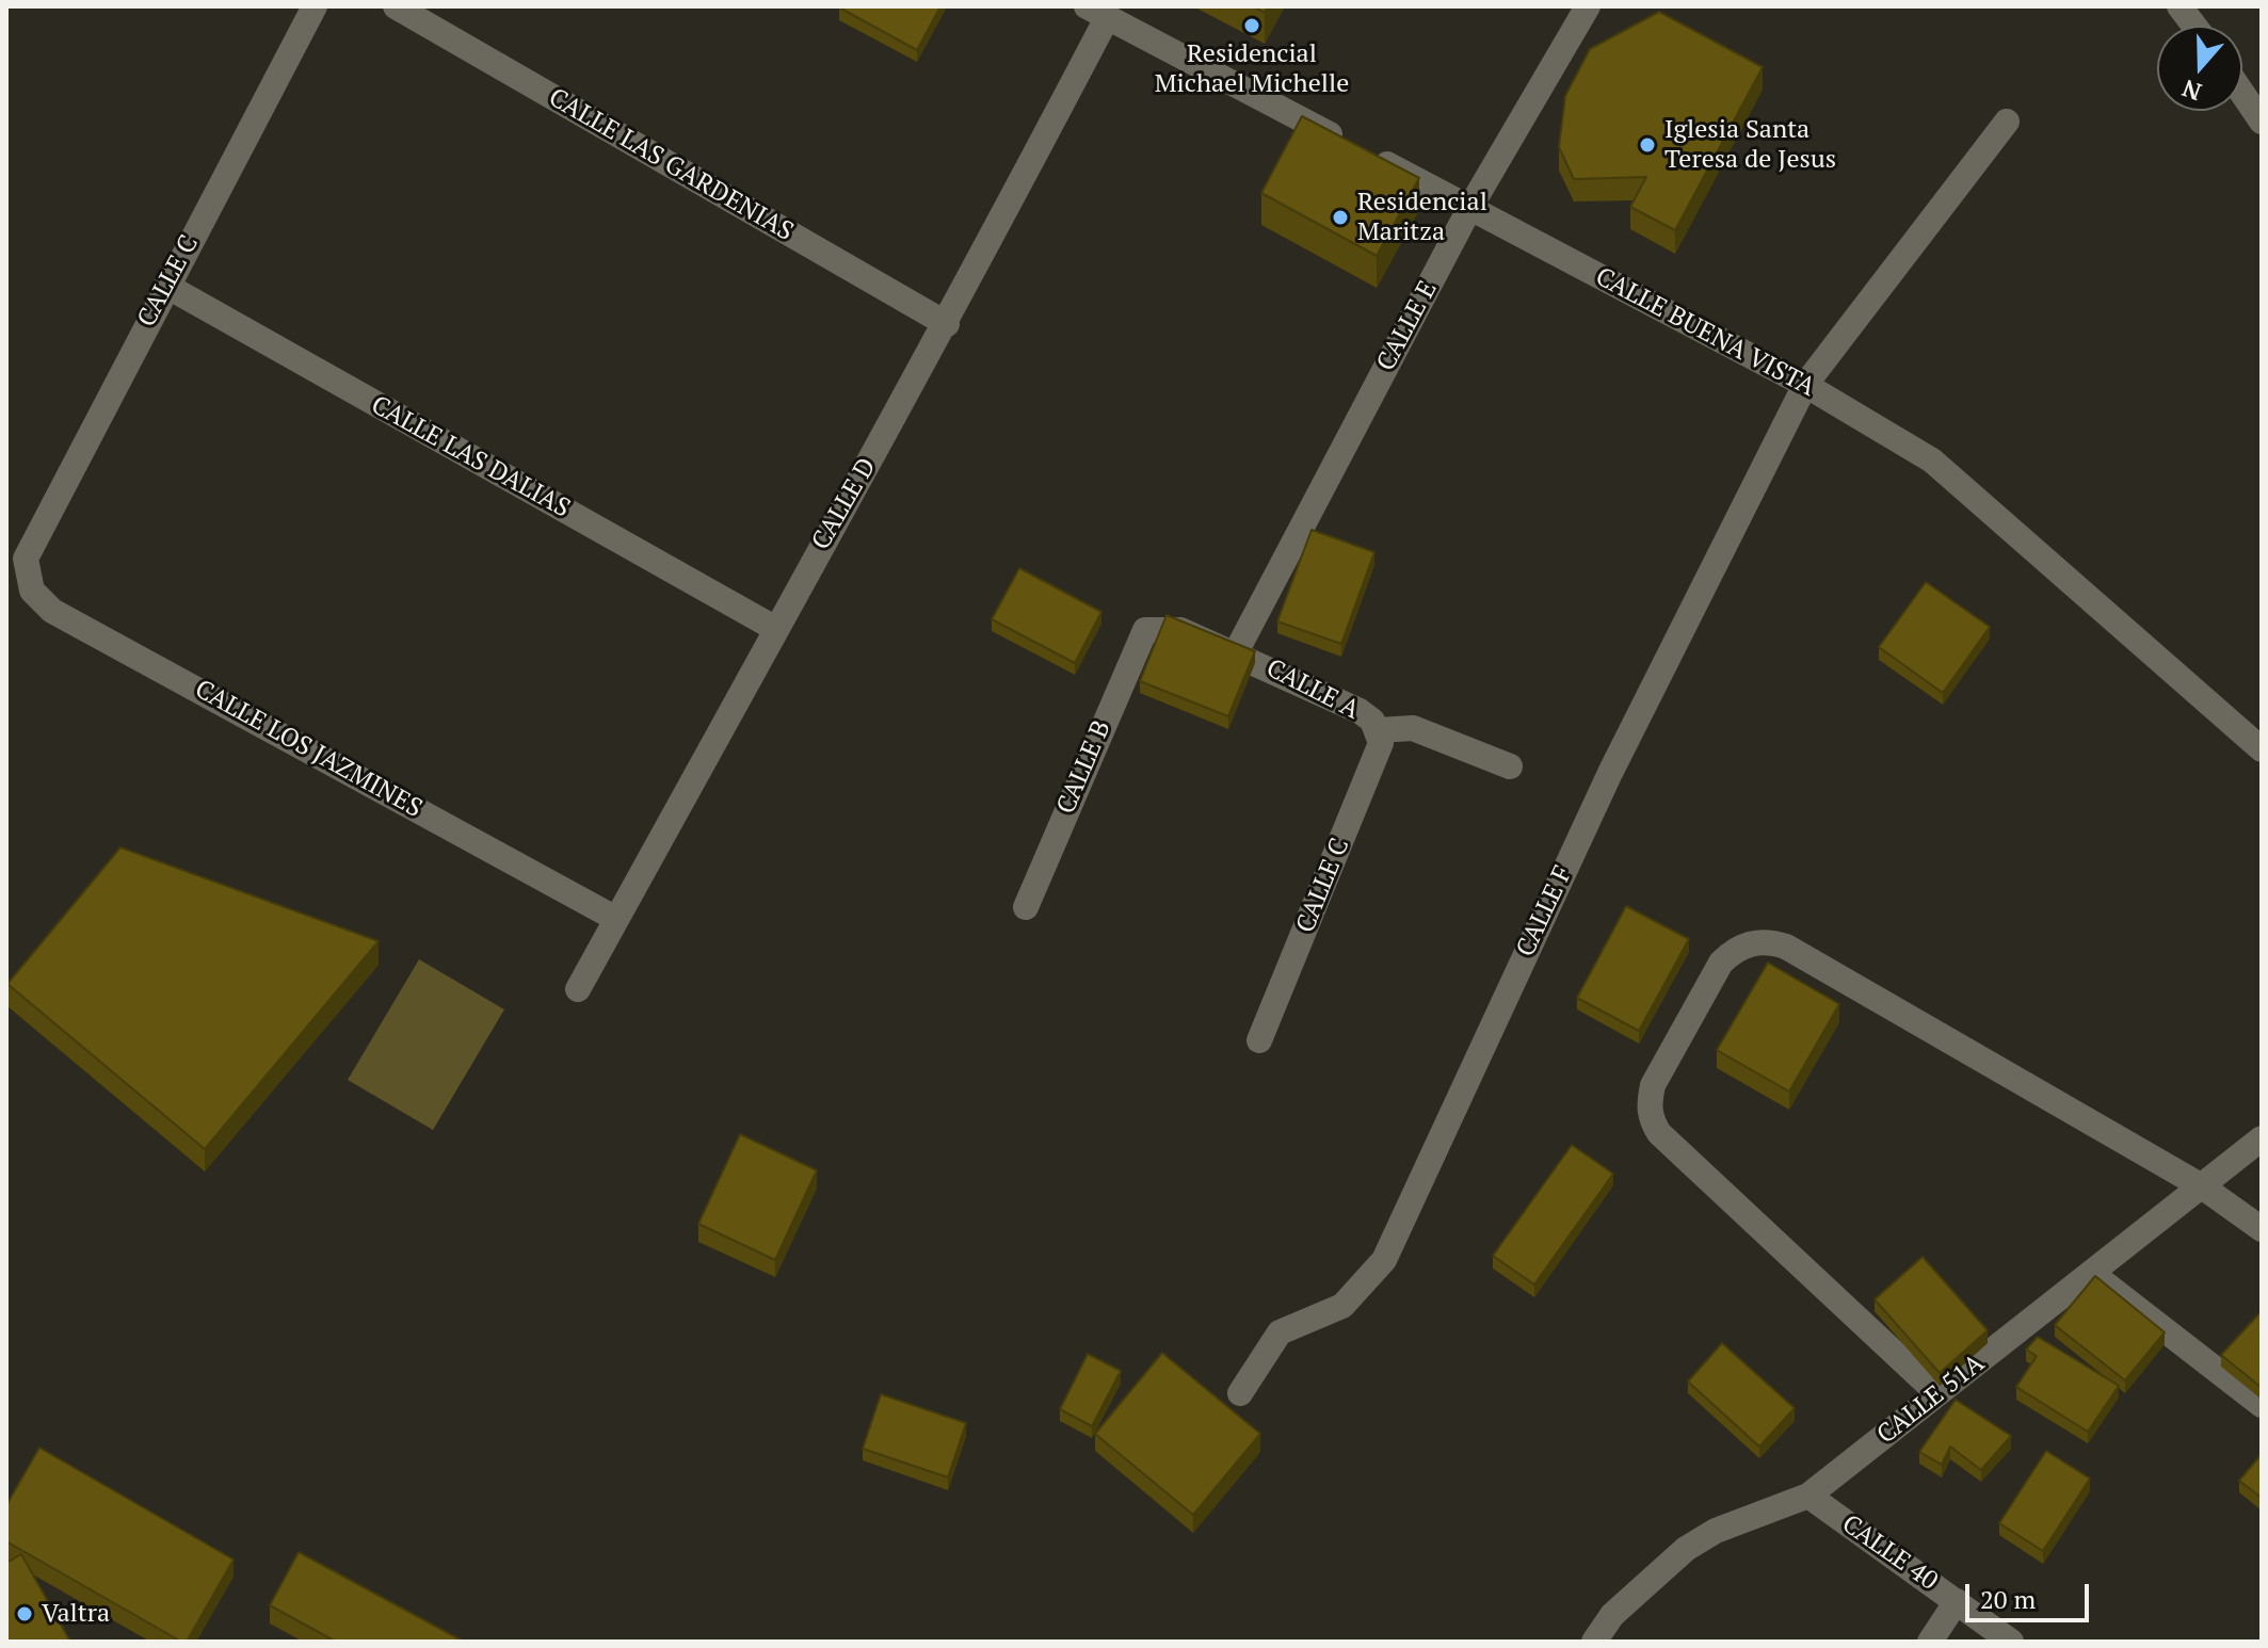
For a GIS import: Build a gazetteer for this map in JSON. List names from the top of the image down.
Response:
{
  "streets": {
    "street": [
      "CALLE LAS GARDENIAS",
      "CALLE C",
      "CALLE E",
      "CALLE BUENA VISTA",
      "CALLE LAS DALIAS",
      "CALLE D",
      "CALLE A",
      "CALLE LOS JAZMINES",
      "CALLE B",
      "CALLE F",
      "CALLE 51A",
      "CALLE 40"
    ]
  },
  "crossings": [
    ["CALLE LAS GARDENIAS", "CALLE D"],
    ["CALLE C", "CALLE LAS DALIAS"],
    ["CALLE C", "CALLE A"],
    ["CALLE C", "CALLE LOS JAZMINES"],
    ["CALLE E", "CALLE BUENA VISTA"],
    ["CALLE E", "CALLE A"],
    ["CALLE BUENA VISTA", "CALLE D"],
    ["CALLE BUENA VISTA", "CALLE F"],
    ["CALLE LAS DALIAS", "CALLE D"],
    ["CALLE D", "CALLE LOS JAZMINES"],
    ["CALLE A", "CALLE B"],
    ["CALLE 51A", "CALLE 40"]
  ],
  "places": [
    "Residencial Michael Michelle",
    "Iglesia Santa Teresa de Jesus",
    "Residencial Maritza",
    "Valtra"
  ],
  "scale_bar": "20 m",
  "north": "bottom"
}
